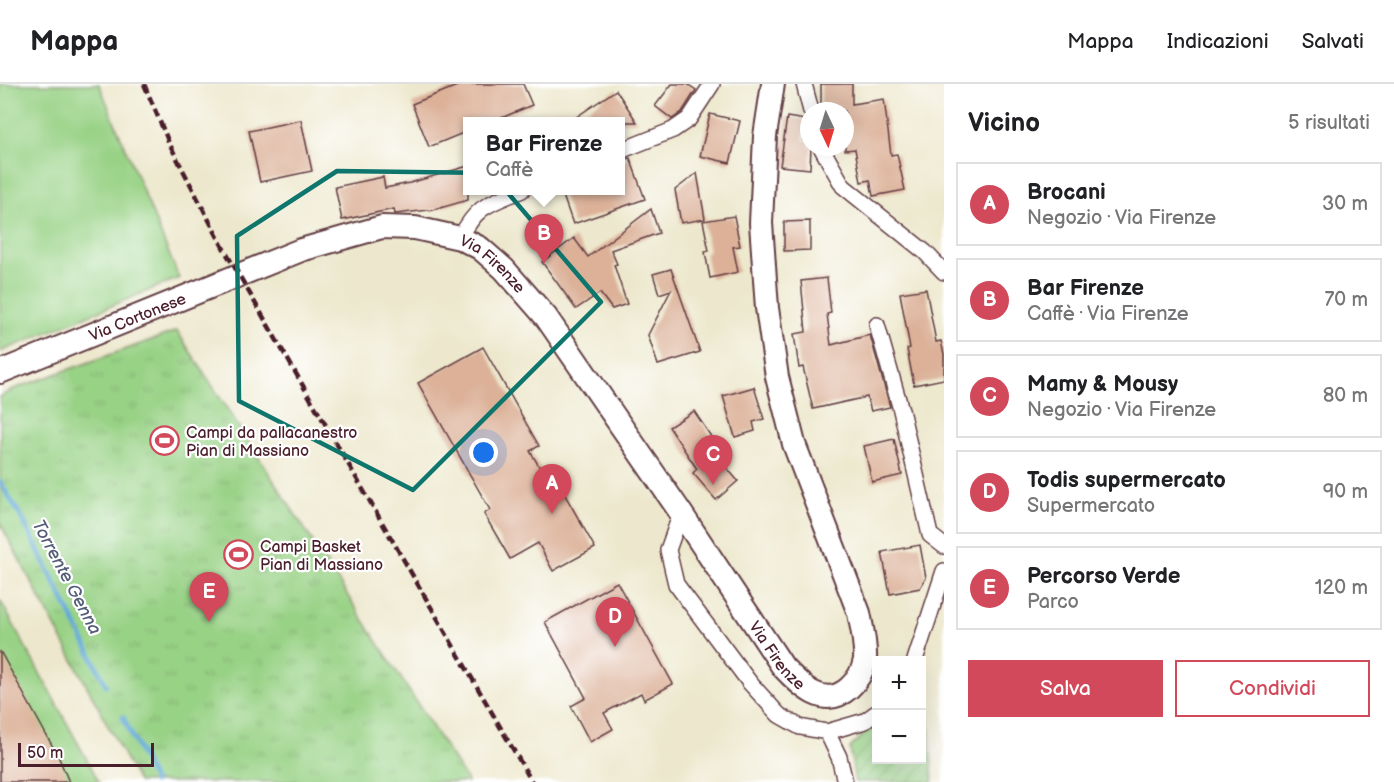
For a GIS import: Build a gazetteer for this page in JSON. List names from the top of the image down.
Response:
{
  "streets": {
    "main road": ["Via Firenze", "Via Cortonese"]
  },
  "crossings": [
    ["Via Firenze", "Via Cortonese"]
  ],
  "water": ["Torrente Genna"],
  "places": {
    "sports": ["Campi da pallacanestro Pian di Massiano", "Campi Basket Pian di Massiano"]
  },
  "scale_bar": "50 m",
  "north": "bottom",
  "page": {
    "header": "Mappa",
    "nav": ["Mappa", "Indicazioni", "Salvati"],
    "heading": ["Vicino", "5 risultati"],
    "popup": ["Bar Firenze", "Caffè"],
    "list": [
      {
        "mark": "A",
        "name": "Brocani",
        "note": "Negozio · Via Firenze",
        "value": "30 m"
      },
      {
        "mark": "B",
        "name": "Bar Firenze",
        "note": "Caffè · Via Firenze",
        "value": "70 m"
      },
      {
        "mark": "C",
        "name": "Mamy & Mousy",
        "note": "Negozio · Via Firenze",
        "value": "80 m"
      },
      {
        "mark": "D",
        "name": "Todis supermercato",
        "note": "Supermercato",
        "value": "90 m"
      },
      {
        "mark": "E",
        "name": "Percorso Verde",
        "note": "Parco",
        "value": "120 m"
      }
    ],
    "pins": [
      "B",
      "C",
      "A",
      "E",
      "D"
    ],
    "buttons": ["Salva", "Condividi"],
    "map_buttons": ["+", "−"],
    "scale": "50 m"
  }
}
